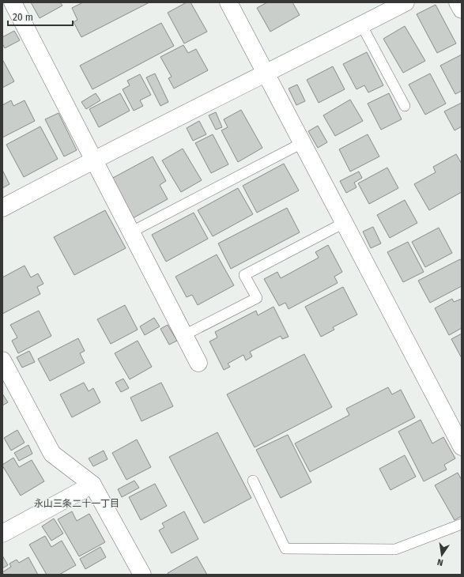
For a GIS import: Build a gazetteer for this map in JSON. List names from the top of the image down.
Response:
{
  "districts": ["永山三条二十一丁目"],
  "scale_bar": "20 m",
  "north": "bottom"
}
